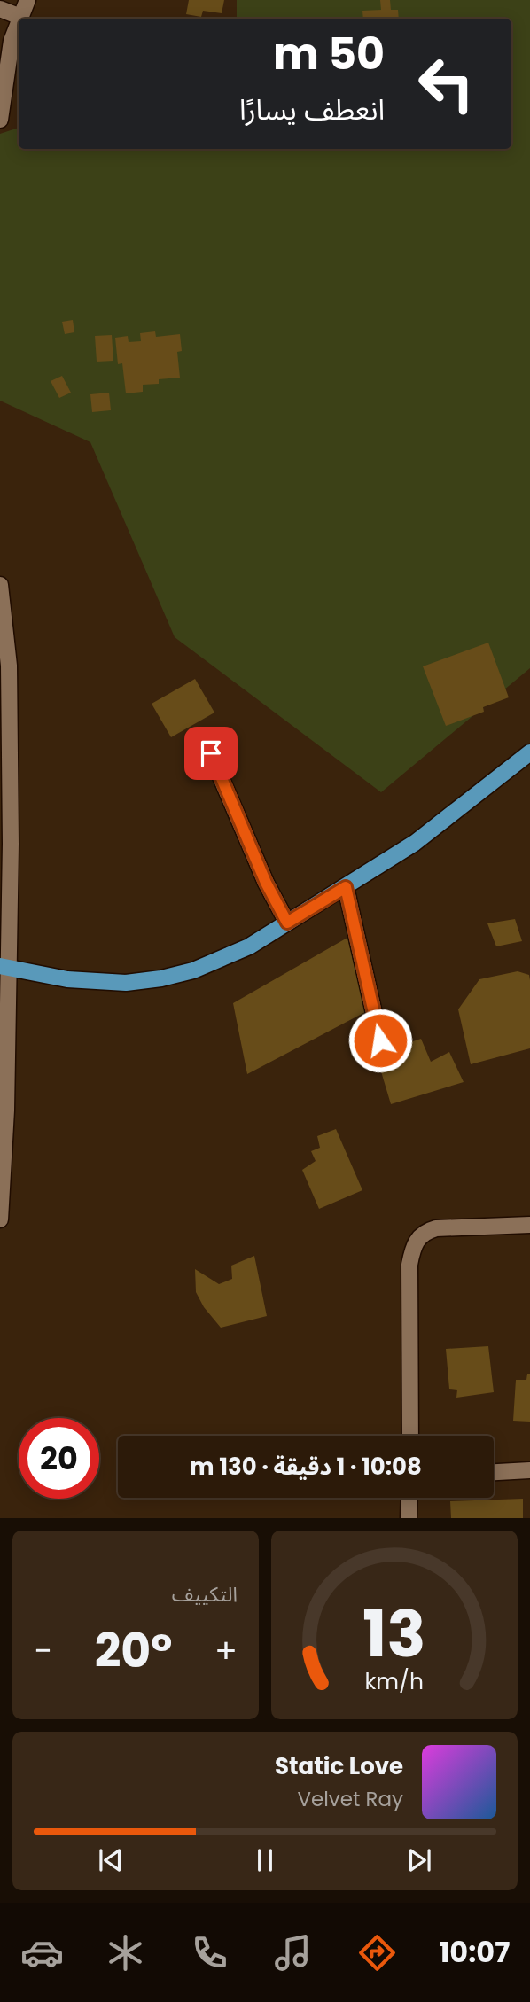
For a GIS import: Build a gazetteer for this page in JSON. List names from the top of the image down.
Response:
{
  "page": {
    "turn": ["50 m", "انعطف يسارًا"],
    "limit": "20",
    "trip": "10:08 · 1 دقيقة · 130 m",
    "tile": "التكييف",
    "heat": ["−", "20°", "+"],
    "song": ["Static Love", "Velvet Ray"],
    "tabs": "10:07",
    "gauge": ["13", "km/h"]
  }
}
